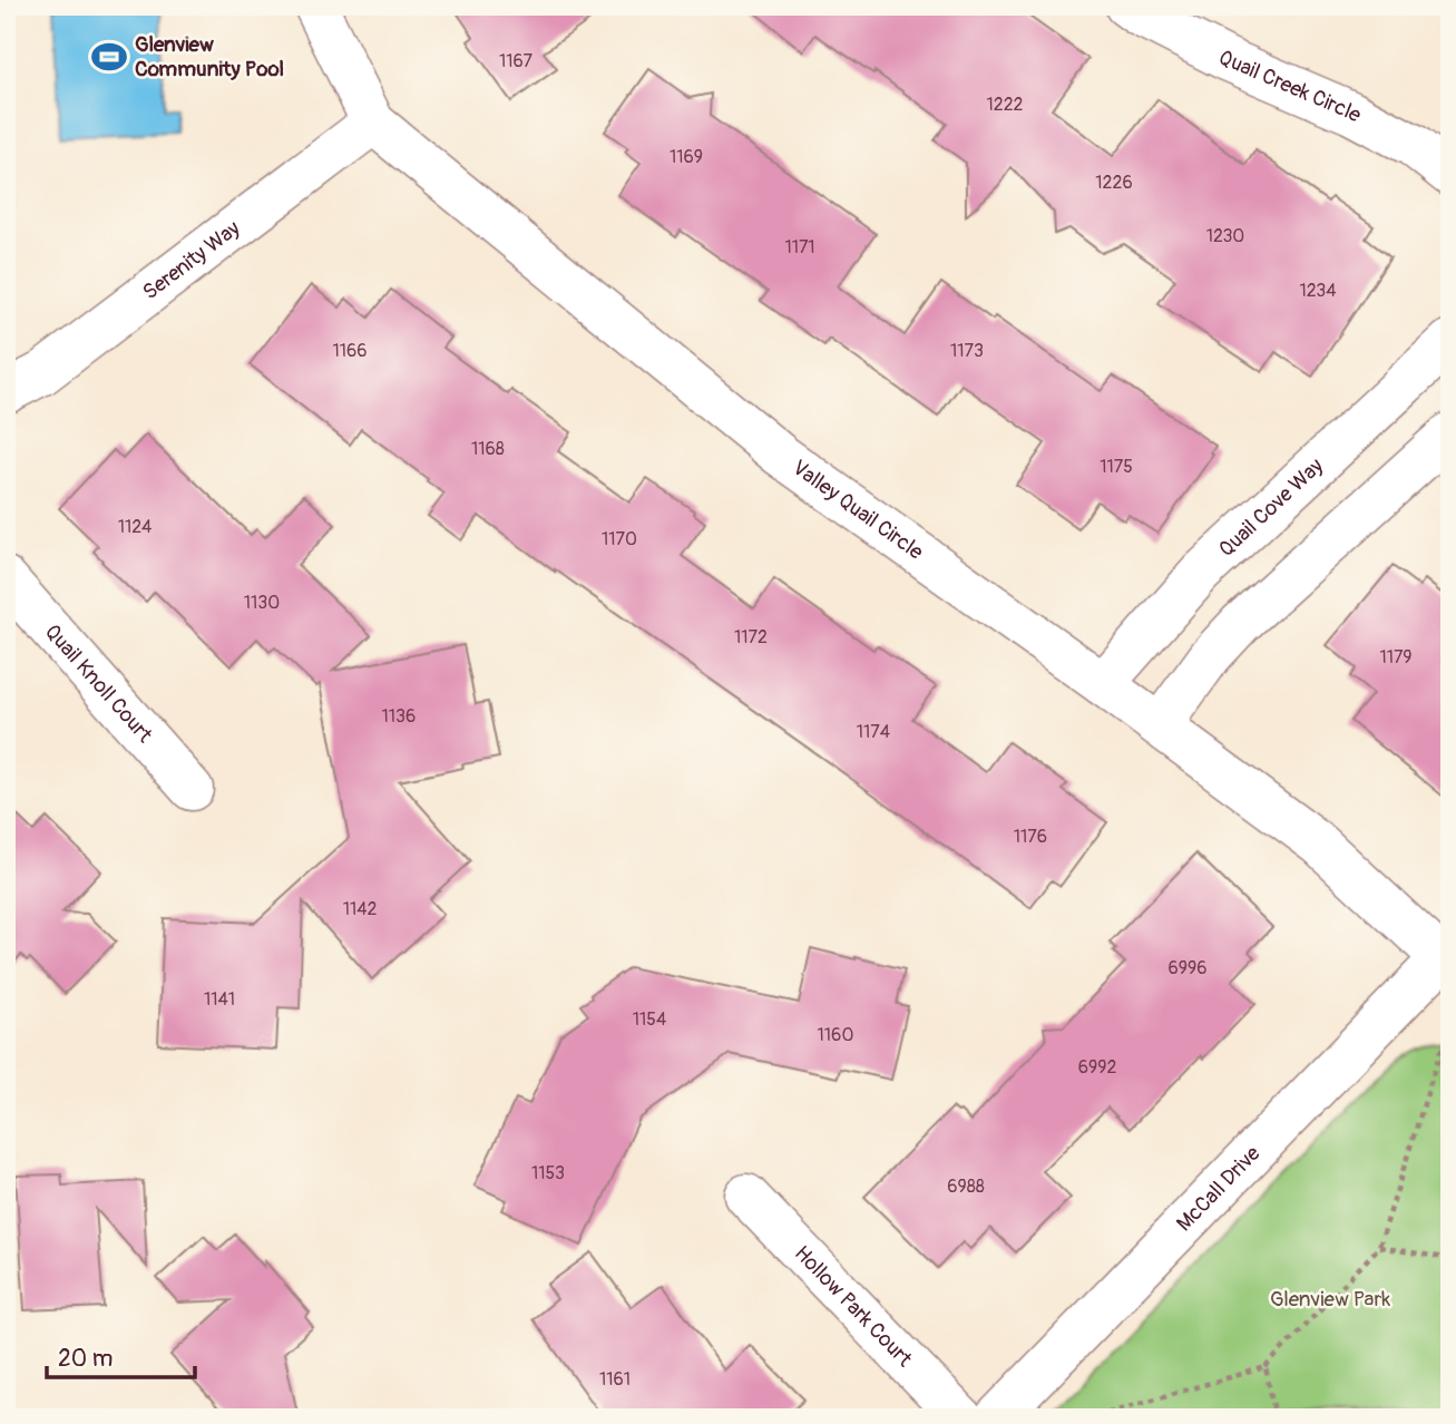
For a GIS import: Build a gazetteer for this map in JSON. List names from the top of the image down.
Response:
{
  "streets": {
    "street": [
      "Quail Creek Circle",
      "Serenity Way",
      "Quail Cove Way",
      "Valley Quail Circle",
      "Quail Knoll Court",
      "McCall Drive",
      "Hollow Park Court"
    ]
  },
  "crossings": [
    ["Serenity Way", "Valley Quail Circle"],
    ["Quail Cove Way", "Valley Quail Circle"],
    ["Valley Quail Circle", "McCall Drive"]
  ],
  "parks": ["Glenview Park"],
  "places": {
    "sports": ["Glenview Community Pool"]
  },
  "house_numbers": [
    "1167",
    "1222",
    "1169",
    "1226",
    "1230",
    "1171",
    "1234",
    "1166",
    "1173",
    "1168",
    "1175",
    "1124",
    "1170",
    "1130",
    "1172",
    "1179",
    "1136",
    "1174",
    "1176",
    "1142",
    "6996",
    "1141",
    "1154",
    "1160",
    "6992",
    "1153",
    "6988",
    "1161"
  ],
  "scale_bar": "20 m"
}
